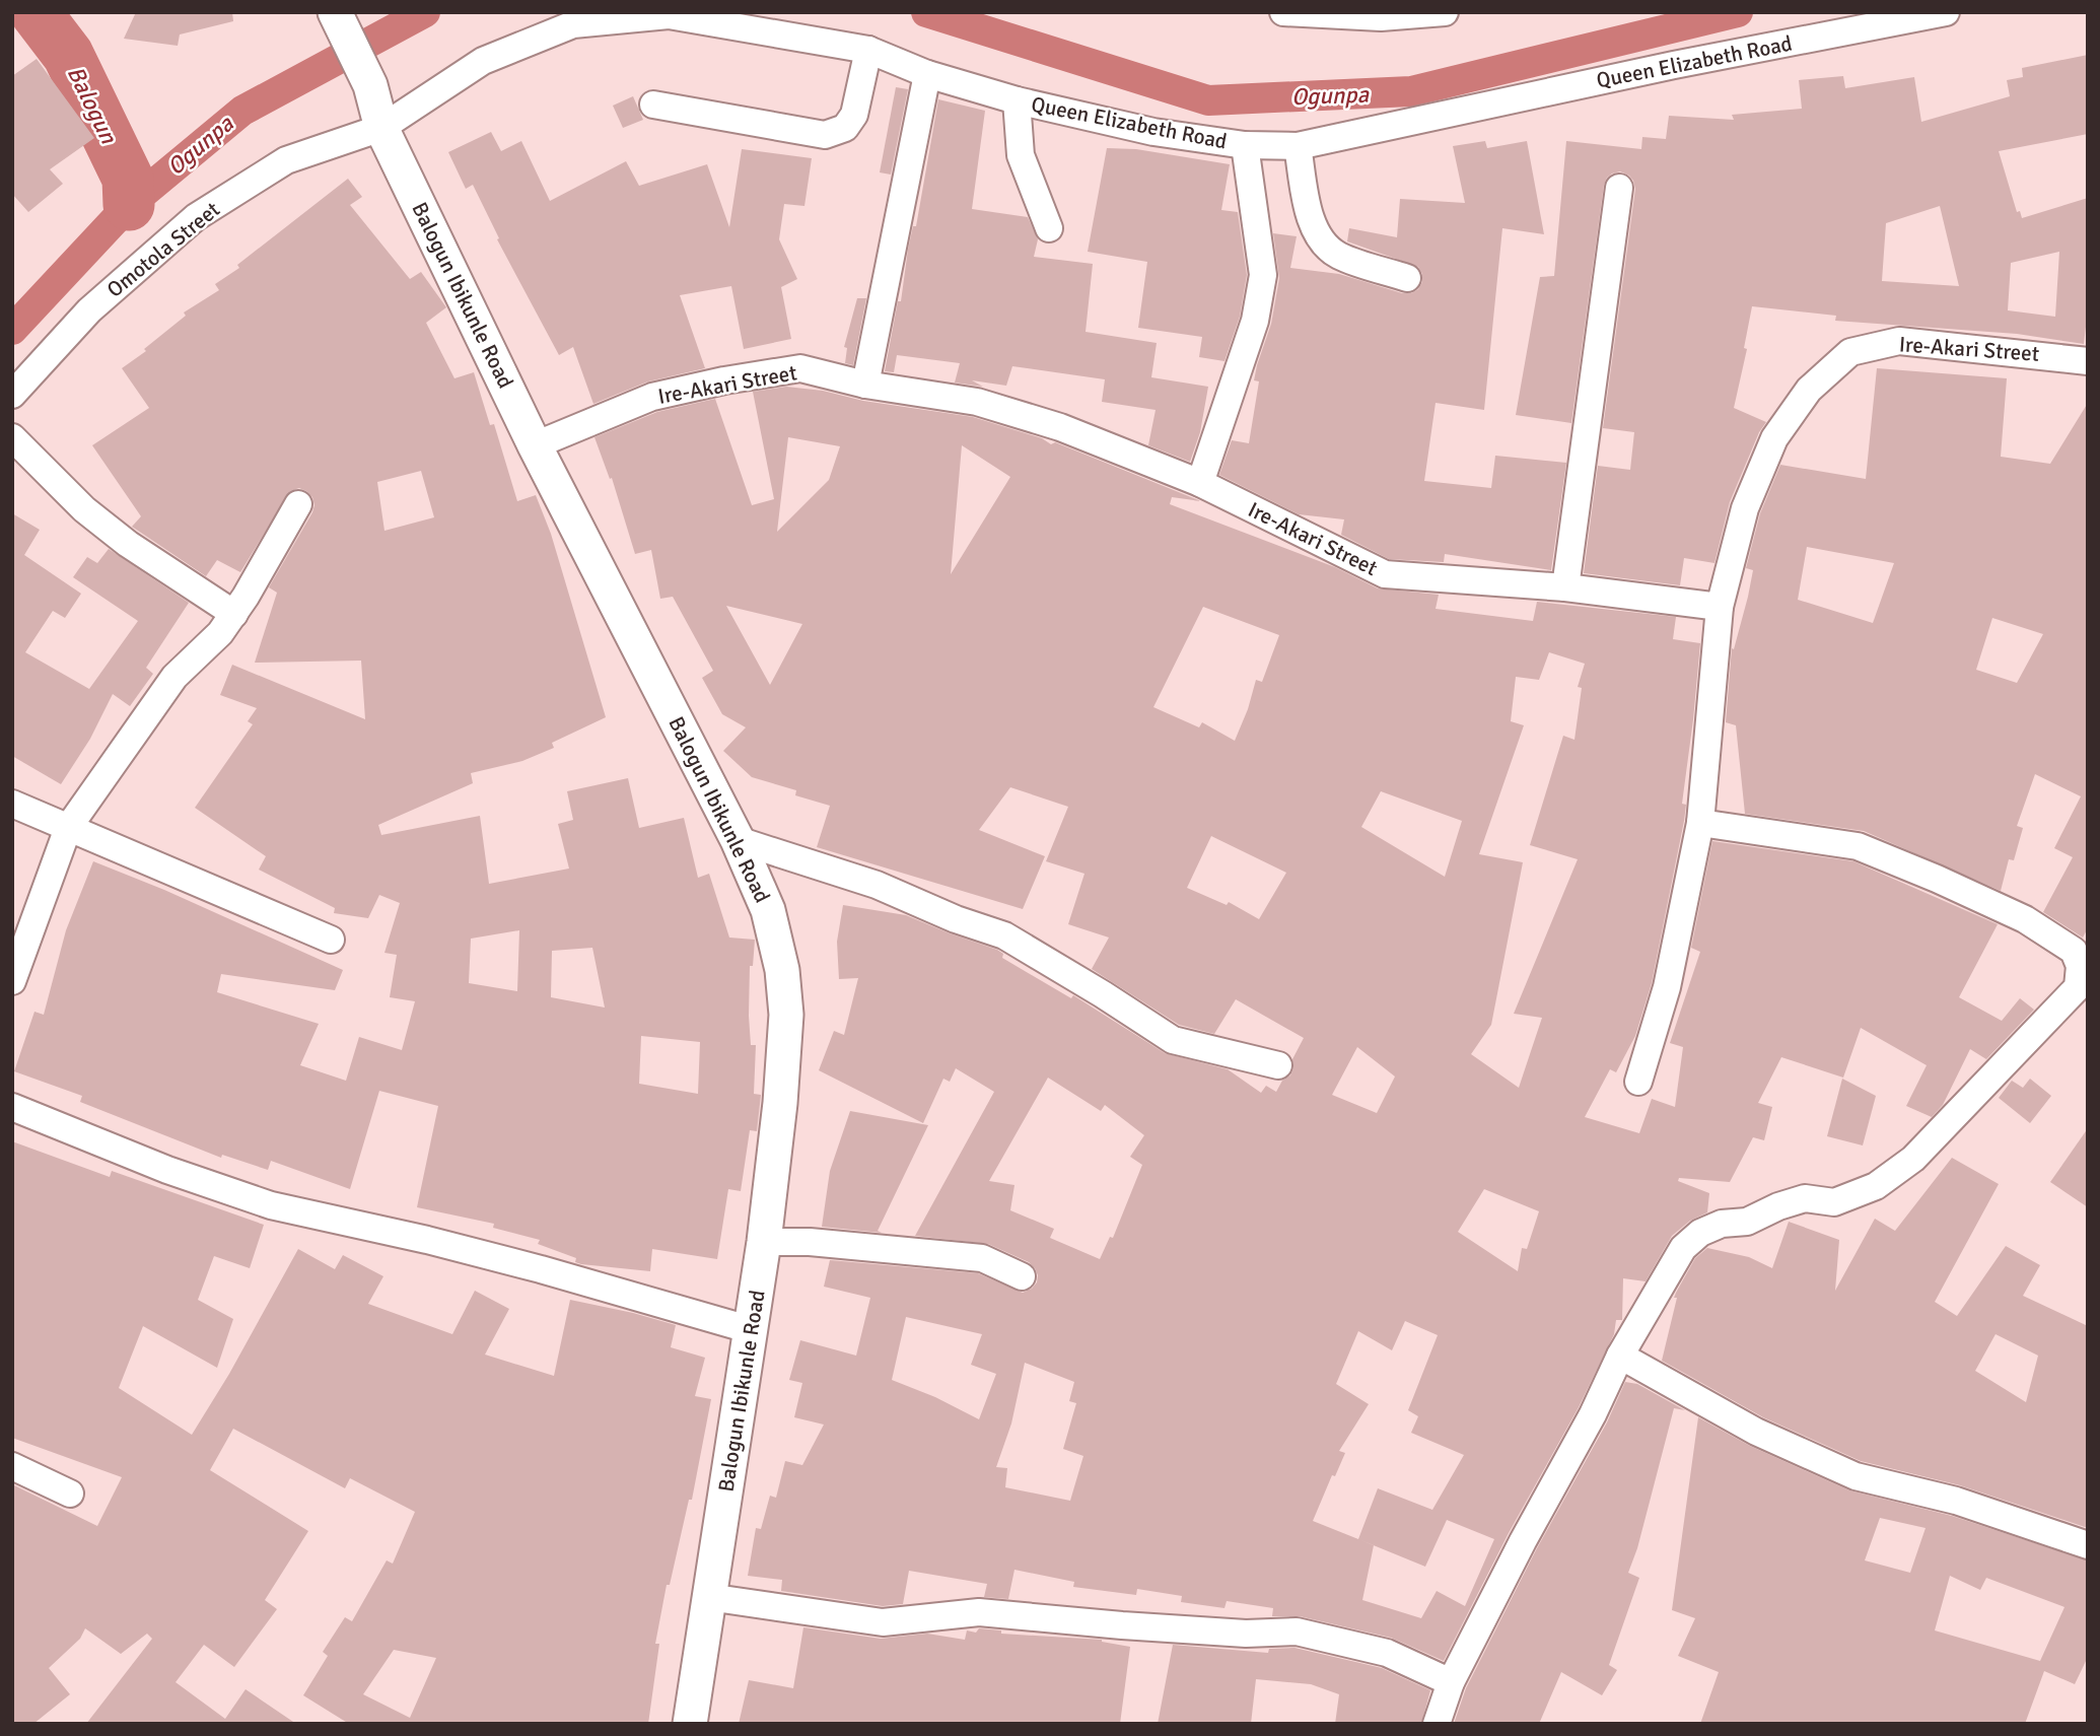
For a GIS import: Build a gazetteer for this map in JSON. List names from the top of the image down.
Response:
{
  "streets": {
    "street": [
      "Queen Elizabeth Road",
      "Omotola Street",
      "Balogun Ibikunle Road",
      "Ire-Akari Street"
    ]
  },
  "crossings": [
    ["Queen Elizabeth Road", "Omotola Street"],
    ["Queen Elizabeth Road", "Balogun Ibikunle Road"],
    ["Omotola Street", "Balogun Ibikunle Road"],
    ["Balogun Ibikunle Road", "Ire-Akari Street"]
  ],
  "water": ["Ogunpa", "Balogun"]
}
